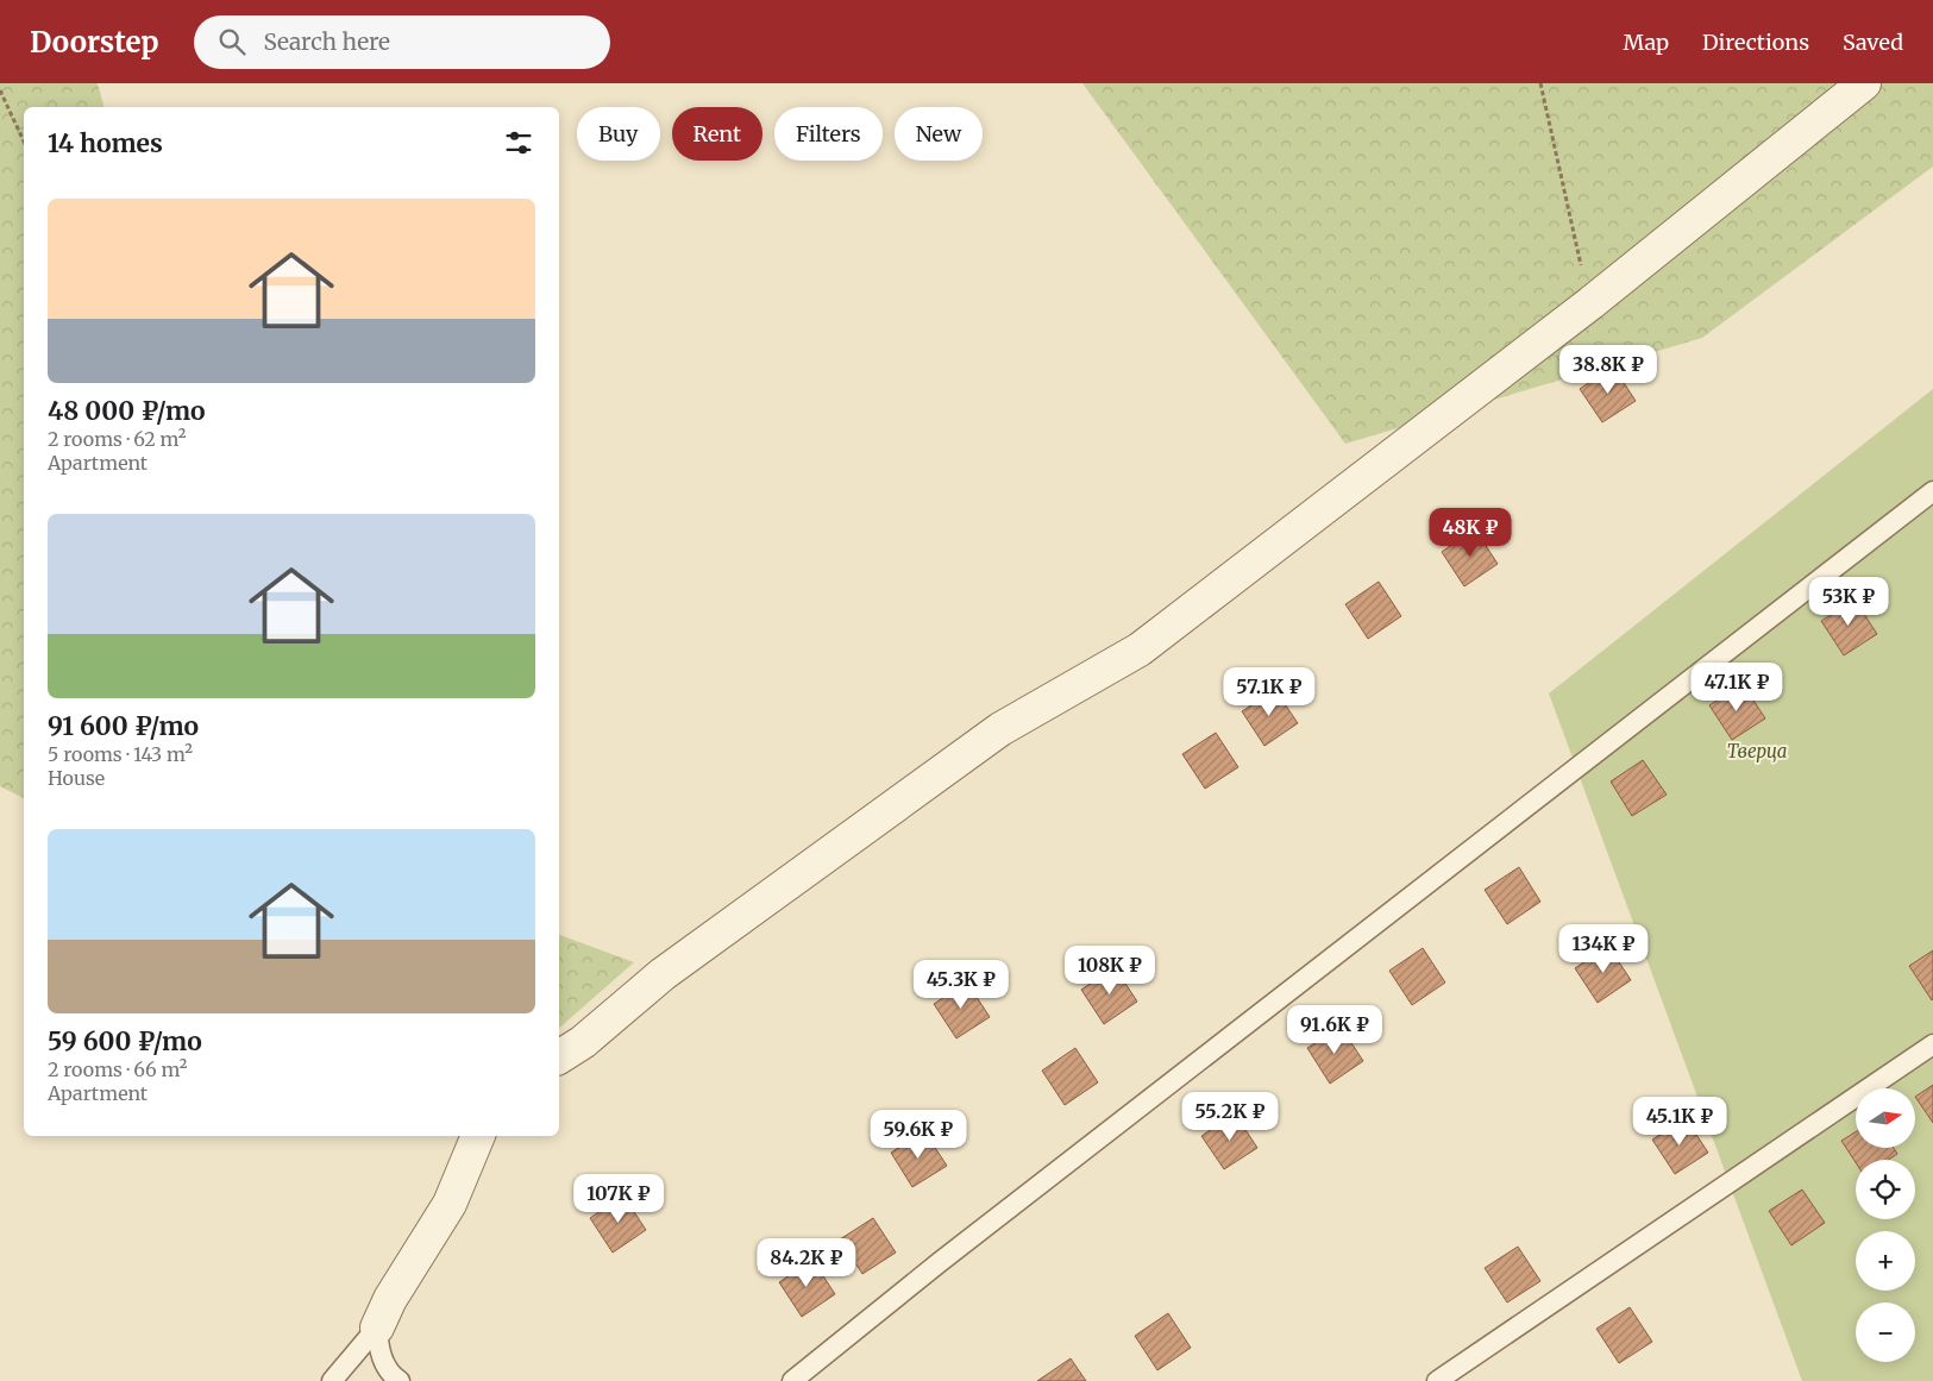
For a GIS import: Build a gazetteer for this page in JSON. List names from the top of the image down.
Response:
{
  "parks": ["Тверца"],
  "north": "right",
  "page": {
    "header": "Doorstep",
    "search": "Search here",
    "nav": ["Map", "Directions", "Saved"],
    "chip": [
      "Buy",
      "Rent",
      "Filters",
      "New"
    ],
    "heading": "14 homes",
    "list": [
      {
        "name": "48 000 ₽/mo",
        "note": "2 rooms · 62 m² · Apartment"
      },
      {
        "name": "91 600 ₽/mo",
        "note": "5 rooms · 143 m² · House"
      },
      {
        "name": "59 600 ₽/mo",
        "note": "2 rooms · 66 m² · Apartment"
      }
    ],
    "price": [
      "38.8K ₽",
      "48K ₽",
      "53K ₽",
      "47.1K ₽",
      "57.1K ₽",
      "134K ₽",
      "108K ₽",
      "45.3K ₽",
      "91.6K ₽",
      "55.2K ₽",
      "45.1K ₽",
      "59.6K ₽",
      "107K ₽",
      "84.2K ₽"
    ],
    "map_buttons": ["+", "−"]
  }
}
